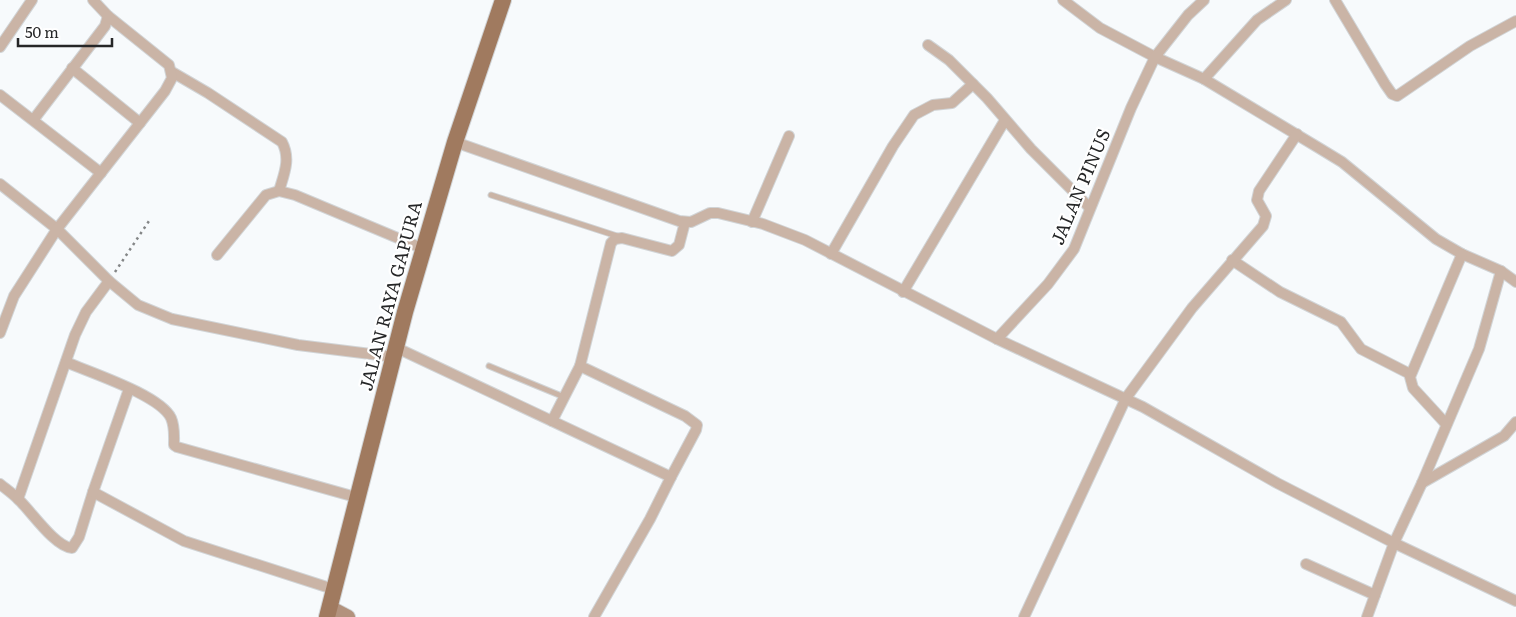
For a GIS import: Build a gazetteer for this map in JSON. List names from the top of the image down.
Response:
{
  "streets": {
    "main road": ["JALAN RAYA GAPURA"],
    "street": ["JALAN PINUS"]
  },
  "scale_bar": "50 m"
}
